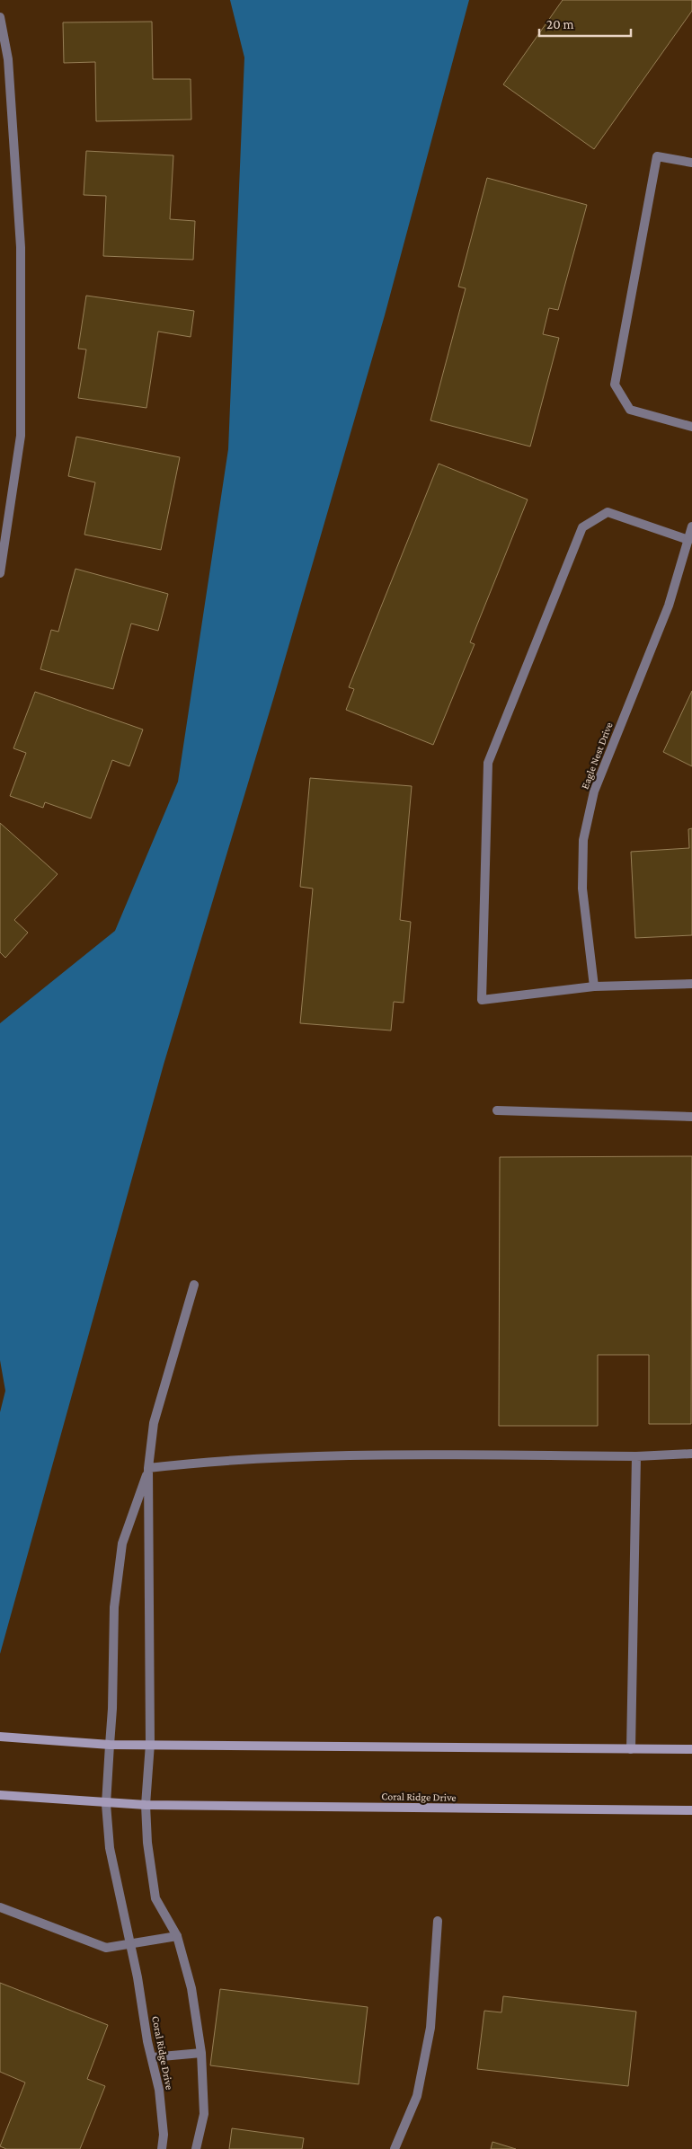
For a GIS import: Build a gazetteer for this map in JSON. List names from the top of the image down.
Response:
{
  "streets": {
    "main road": ["Coral Ridge Drive"],
    "street": ["Eagle Nest Drive"]
  },
  "scale_bar": "20 m"
}
